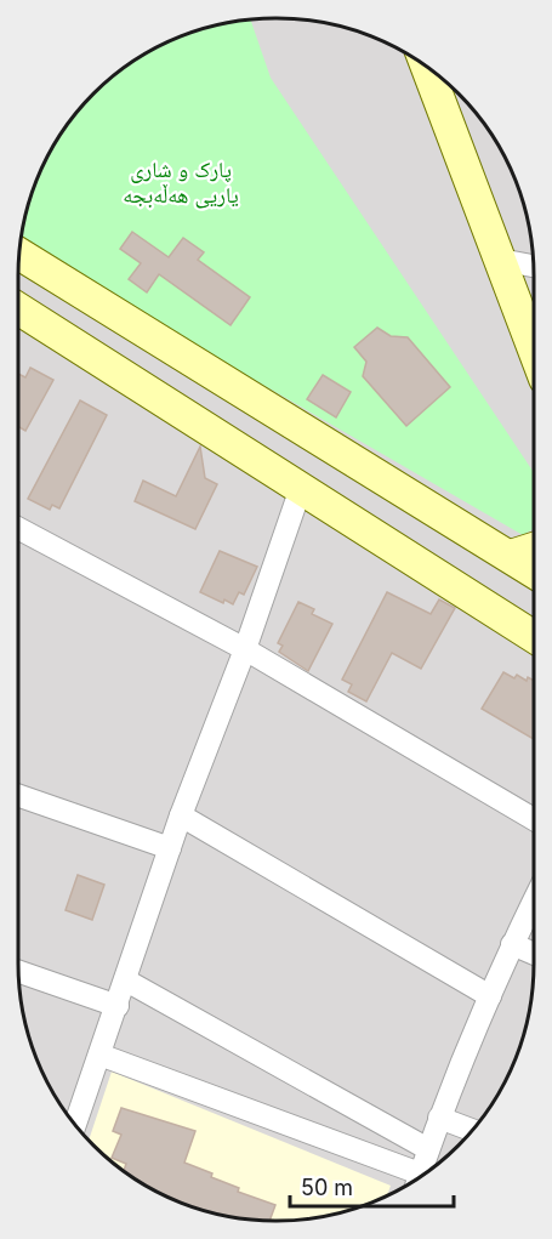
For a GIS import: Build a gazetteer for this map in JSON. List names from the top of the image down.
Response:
{
  "parks": ["پارک و شاری یاریی ھەڵەبجە"],
  "scale_bar": "50 m"
}
